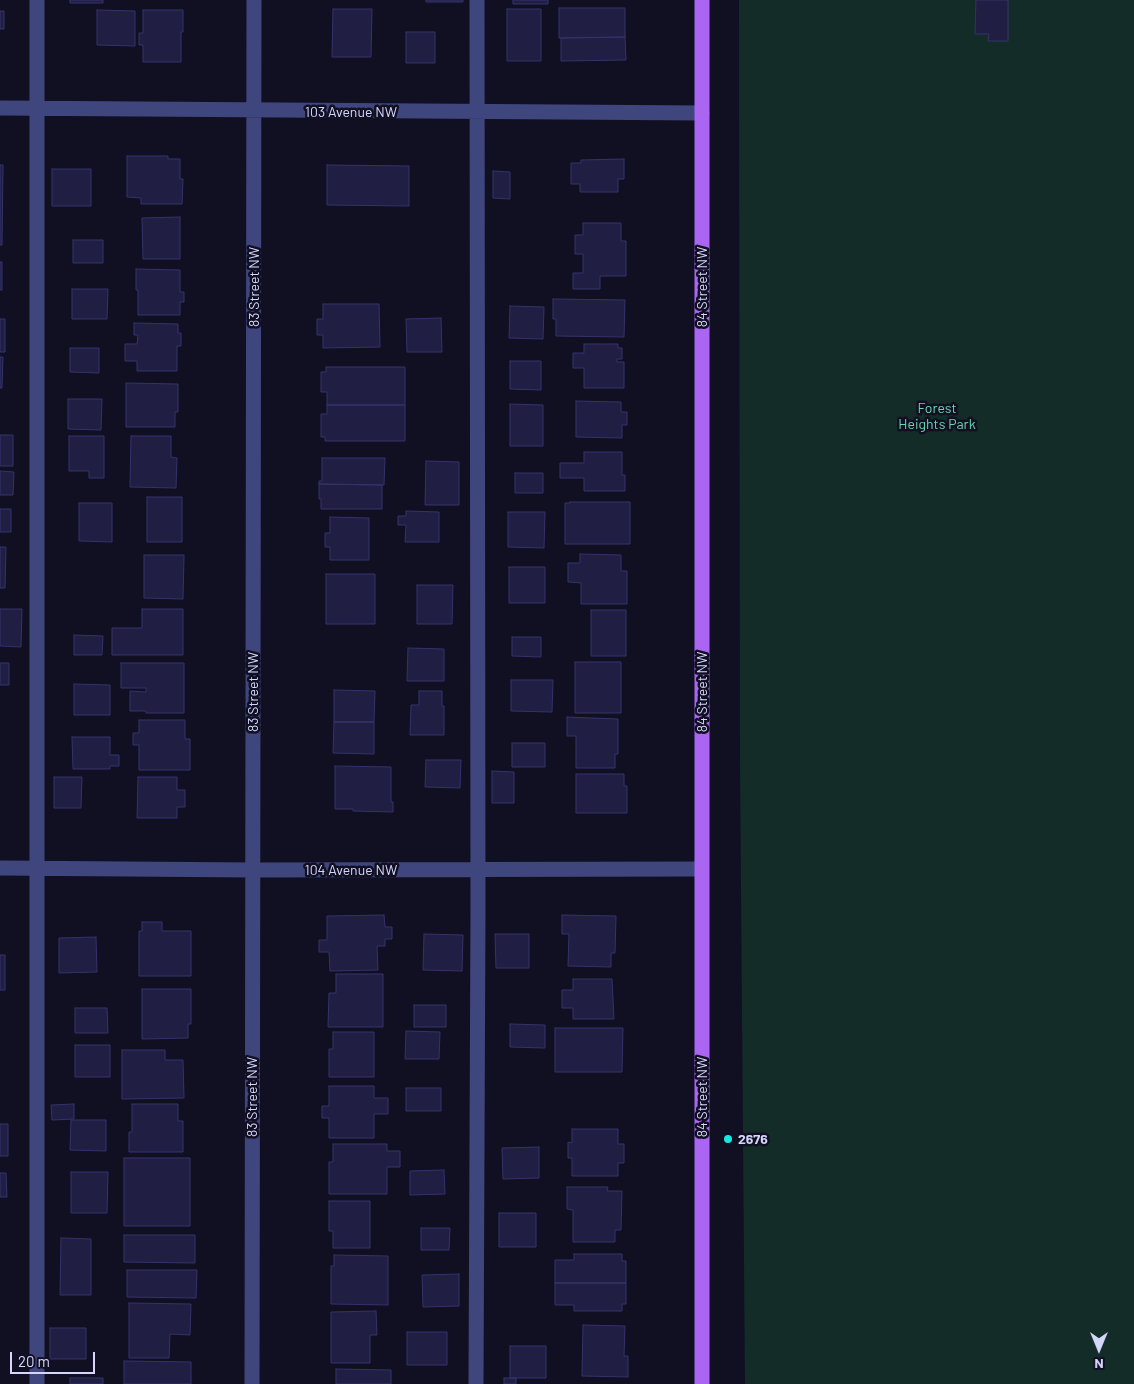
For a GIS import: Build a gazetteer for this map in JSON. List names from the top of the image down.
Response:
{
  "streets": {
    "main road": ["84 Street NW"],
    "street": ["103 Avenue NW", "83 Street NW", "104 Avenue NW"]
  },
  "crossings": [
    ["103 Avenue NW", "83 Street NW"],
    ["103 Avenue NW", "84 Street NW"],
    ["83 Street NW", "104 Avenue NW"],
    ["84 Street NW", "104 Avenue NW"]
  ],
  "parks": ["Forest Heights Park"],
  "places": ["2676"],
  "scale_bar": "20 m",
  "north": "bottom"
}
